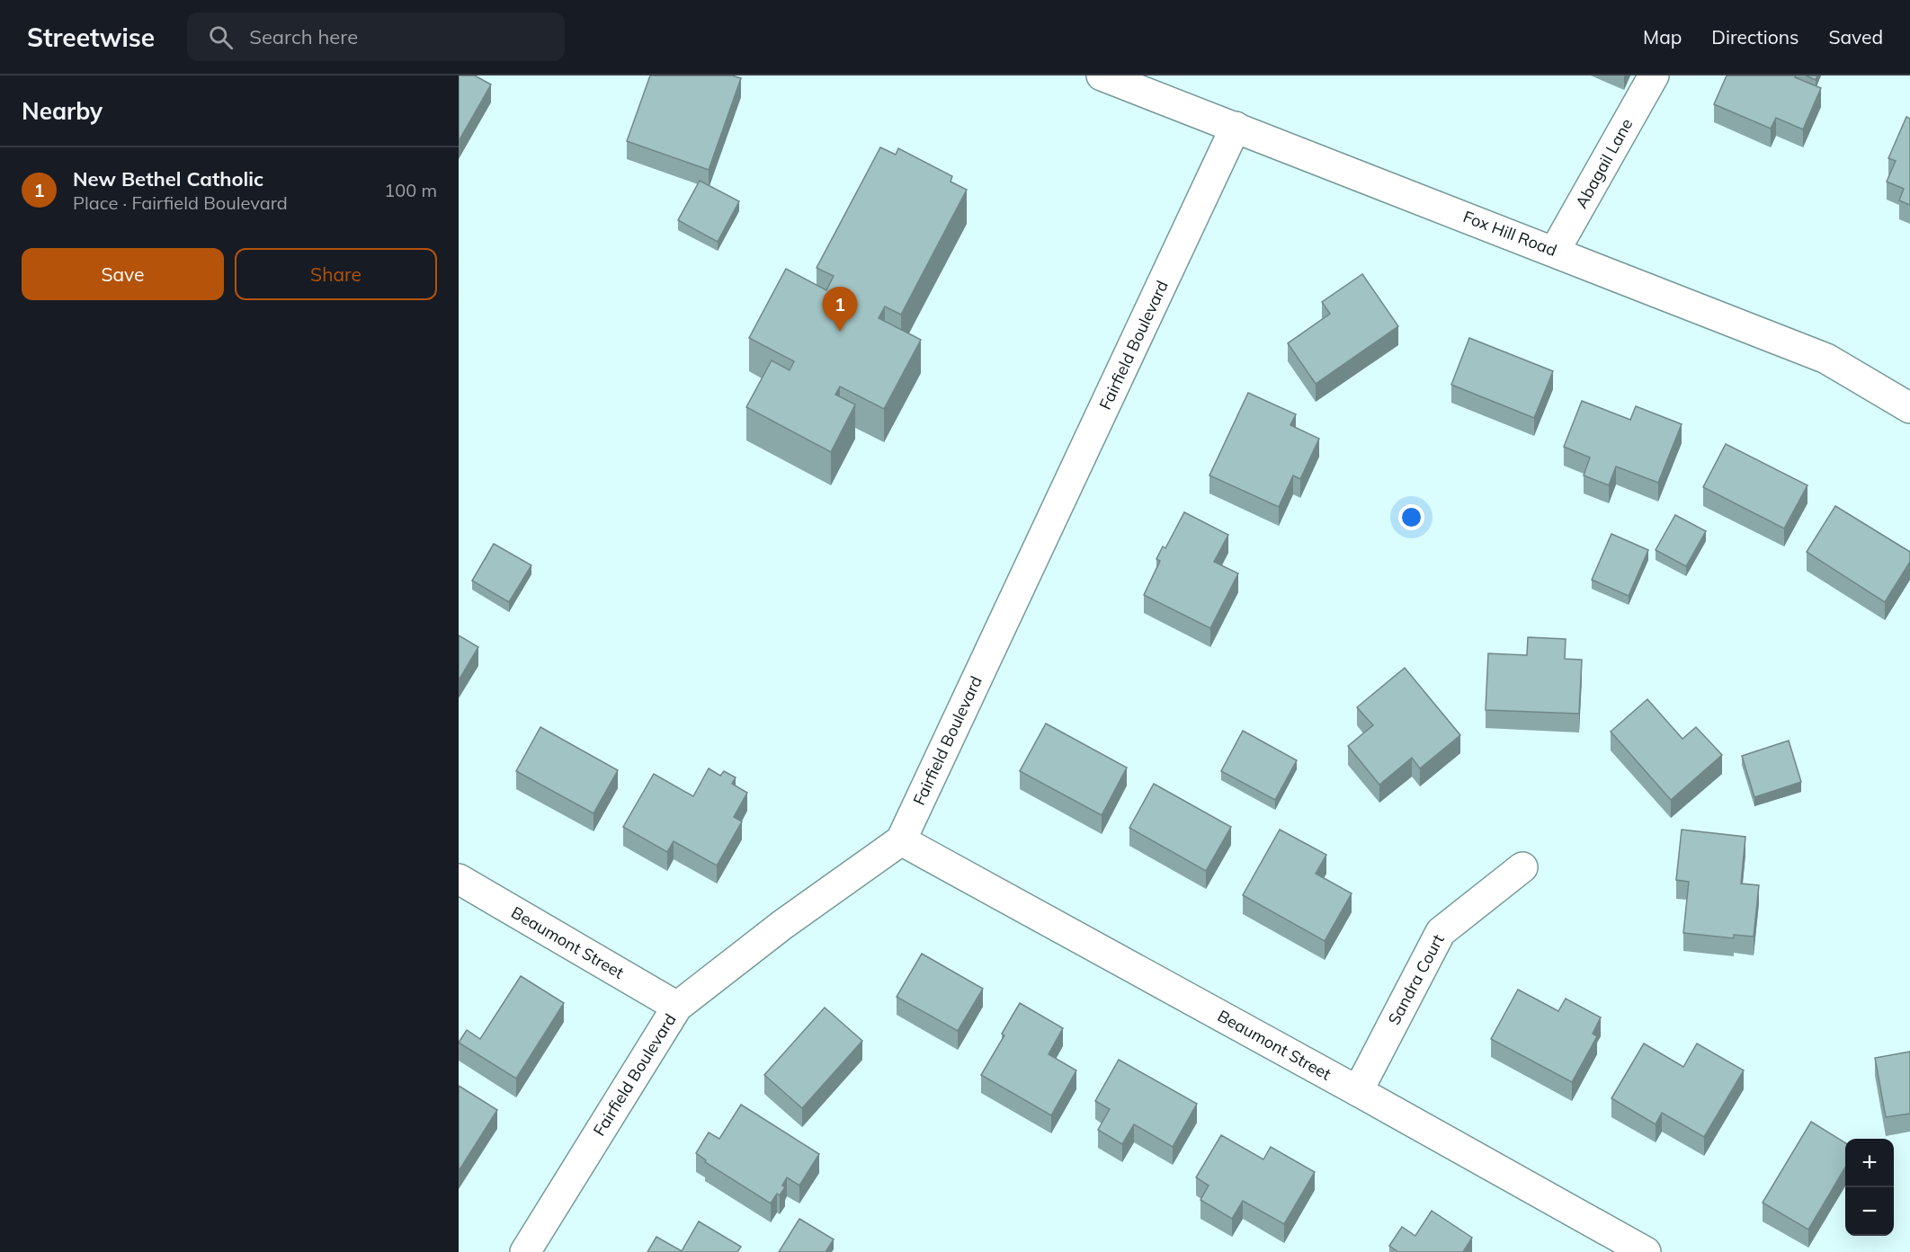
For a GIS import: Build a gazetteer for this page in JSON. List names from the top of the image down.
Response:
{
  "streets": {
    "street": [
      "Abagail Lane",
      "Fox Hill Road",
      "Fairfield Boulevard",
      "Beaumont Street",
      "Sandra Court"
    ]
  },
  "crossings": [
    ["Abagail Lane", "Fox Hill Road"],
    ["Fox Hill Road", "Fairfield Boulevard"],
    ["Fairfield Boulevard", "Beaumont Street"],
    ["Beaumont Street", "Sandra Court"]
  ],
  "page": {
    "header": "Streetwise",
    "search": "Search here",
    "nav": ["Map", "Directions", "Saved"],
    "heading": "Nearby",
    "list": [
      {
        "mark": "1",
        "name": "New Bethel Catholic",
        "note": "Place · Fairfield Boulevard",
        "value": "100 m"
      }
    ],
    "buttons": ["Save", "Share"],
    "pins": "1",
    "map_buttons": ["+", "−"]
  }
}
